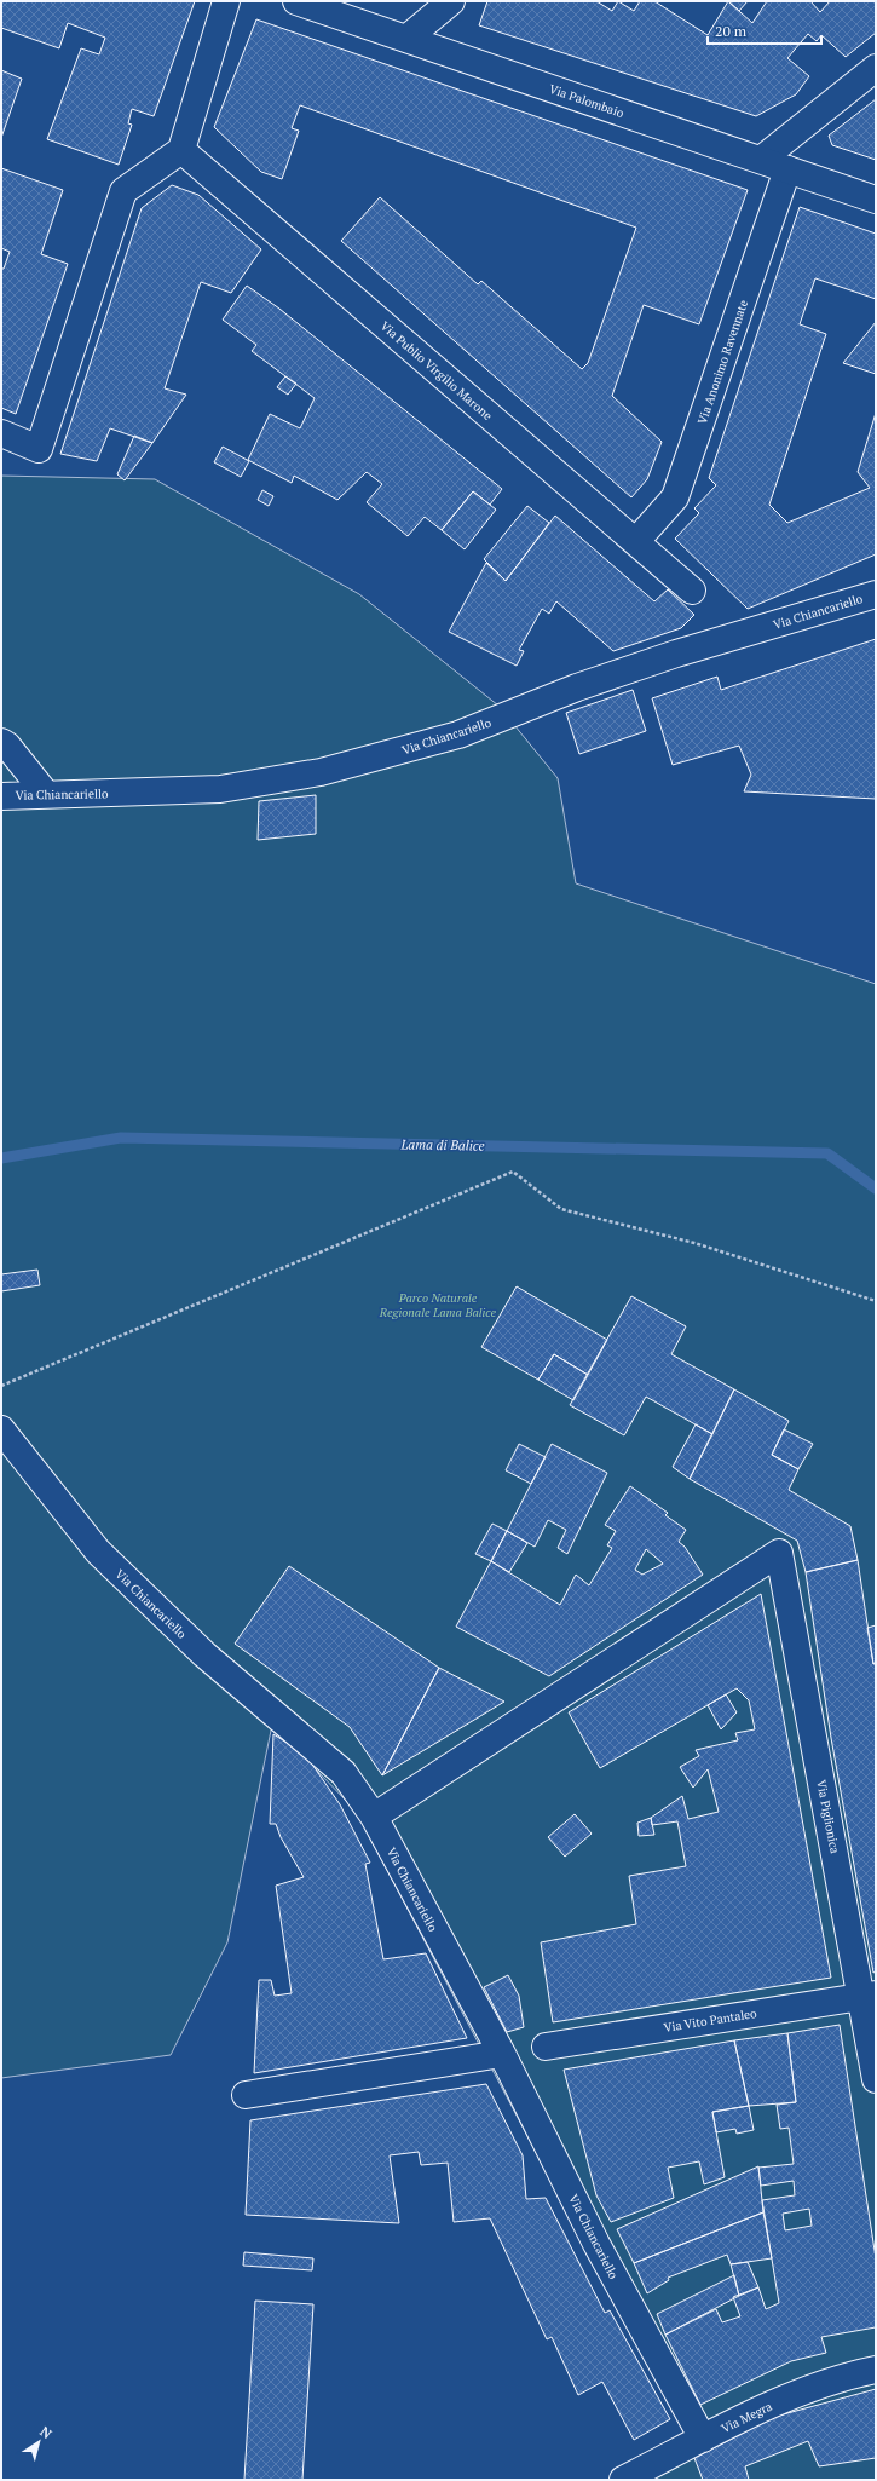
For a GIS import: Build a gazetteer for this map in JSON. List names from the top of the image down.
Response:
{
  "streets": {
    "street": [
      "Via Palombaio",
      "Via Anonimo Ravennate",
      "Via Publio Virgilio Marone",
      "Via Chiancariello",
      "Via Piglionica",
      "Via Vito Pantaleo",
      "Via Megra"
    ]
  },
  "crossings": [
    ["Via Palombaio", "Via Anonimo Ravennate"],
    ["Via Anonimo Ravennate", "Via Publio Virgilio Marone"],
    ["Via Chiancariello", "Via Piglionica"],
    ["Via Chiancariello", "Via Megra"],
    ["Via Piglionica", "Via Vito Pantaleo"]
  ],
  "water": ["Lama di Balice"],
  "parks": ["Parco Naturale Regionale Lama Balice"],
  "scale_bar": "20 m",
  "north": "top right"
}
